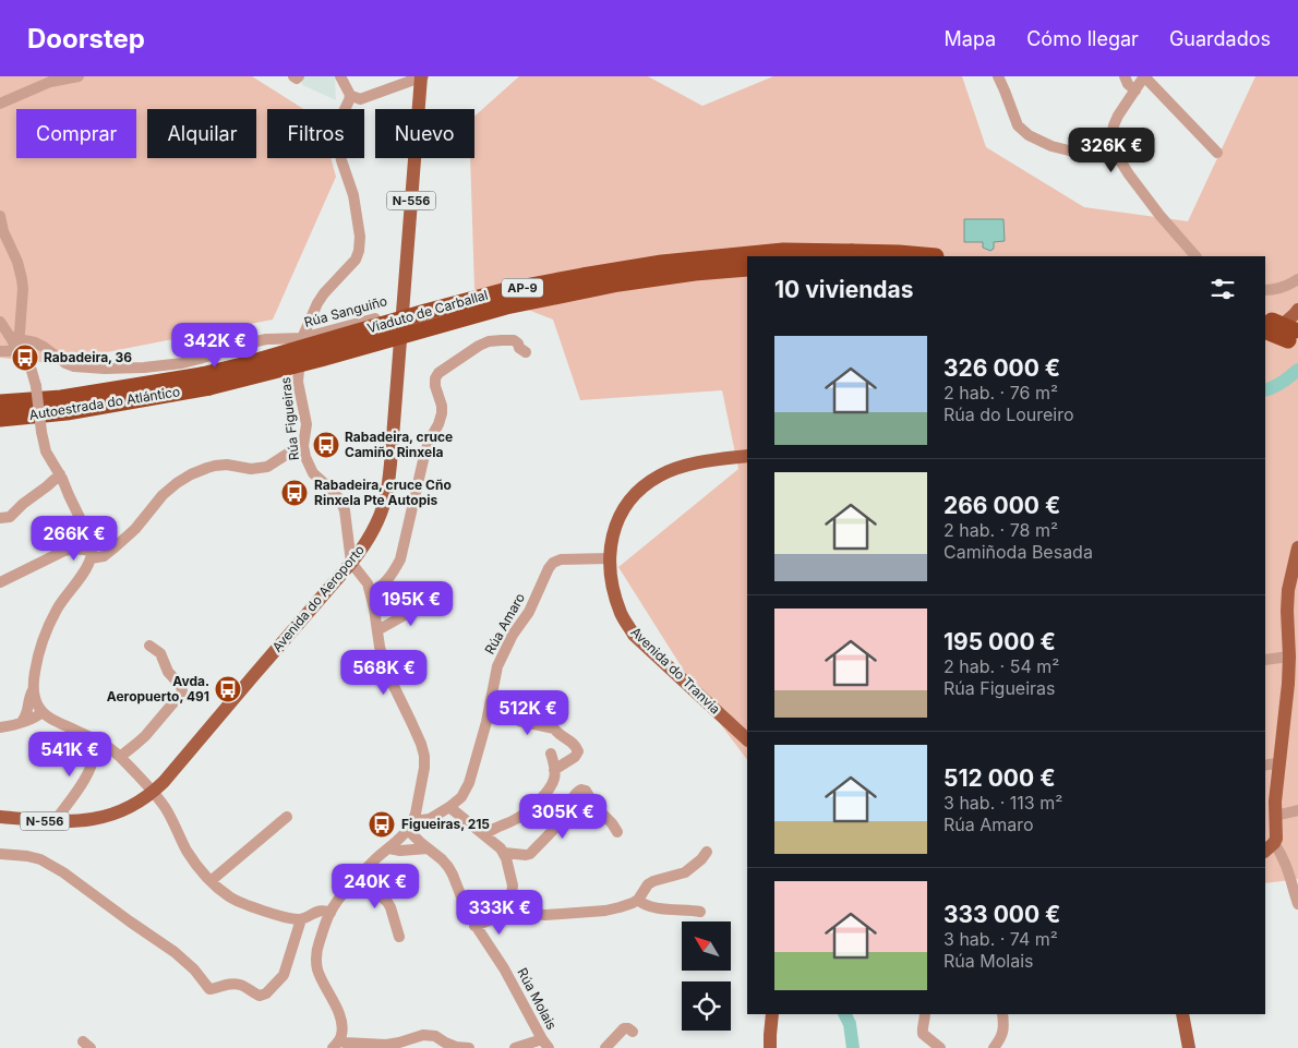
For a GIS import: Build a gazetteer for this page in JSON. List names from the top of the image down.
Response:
{
  "streets": {
    "highway": ["AP-9", "Viaduto de Carballal", "Autoestrada do Atlántico"],
    "main road": ["N-556", "Avenida do Aeroporto", "Avenida do Tranvia"],
    "street": [
      "Rúa Sanguiño",
      "Rúa Figueiras",
      "Rúa Amaro",
      "Rúa Molais"
    ]
  },
  "crossings": [
    ["Rúa Sanguiño", "Rúa Figueiras"],
    ["Rúa Sanguiño", "Avenida do Aeroporto"],
    ["Viaduto de Carballal", "Autoestrada do Atlántico"],
    ["Rúa Figueiras", "Avenida do Aeroporto"],
    ["Rúa Amaro", "Avenida do Tranvia"],
    ["Rúa Amaro", "Rúa Molais"]
  ],
  "places": {
    "bus stop": [
      "Rabadeira, 36",
      "Rabadeira, cruce Camiño Rinxela",
      "Rabadeira, cruce Cño Rinxela Pte Autopis",
      "Avda. Aeropuerto, 491",
      "Figueiras, 215"
    ]
  },
  "north": "top left",
  "page": {
    "header": "Doorstep",
    "nav": ["Mapa", "Cómo llegar", "Guardados"],
    "chip": [
      "Comprar",
      "Alquilar",
      "Filtros",
      "Nuevo"
    ],
    "price": [
      "326K €",
      "342K €",
      "266K €",
      "195K €",
      "568K €",
      "512K €",
      "541K €",
      "305K €",
      "240K €",
      "333K €"
    ],
    "heading": "10 viviendas",
    "list": [
      {
        "name": "326 000 €",
        "note": "2 hab. · 76 m² · Rúa do Loureiro"
      },
      {
        "name": "266 000 €",
        "note": "2 hab. · 78 m² · Camiñoda Besada"
      },
      {
        "name": "195 000 €",
        "note": "2 hab. · 54 m² · Rúa Figueiras"
      },
      {
        "name": "512 000 €",
        "note": "3 hab. · 113 m² · Rúa Amaro"
      },
      {
        "name": "333 000 €",
        "note": "3 hab. · 74 m² · Rúa Molais"
      }
    ]
  }
}
